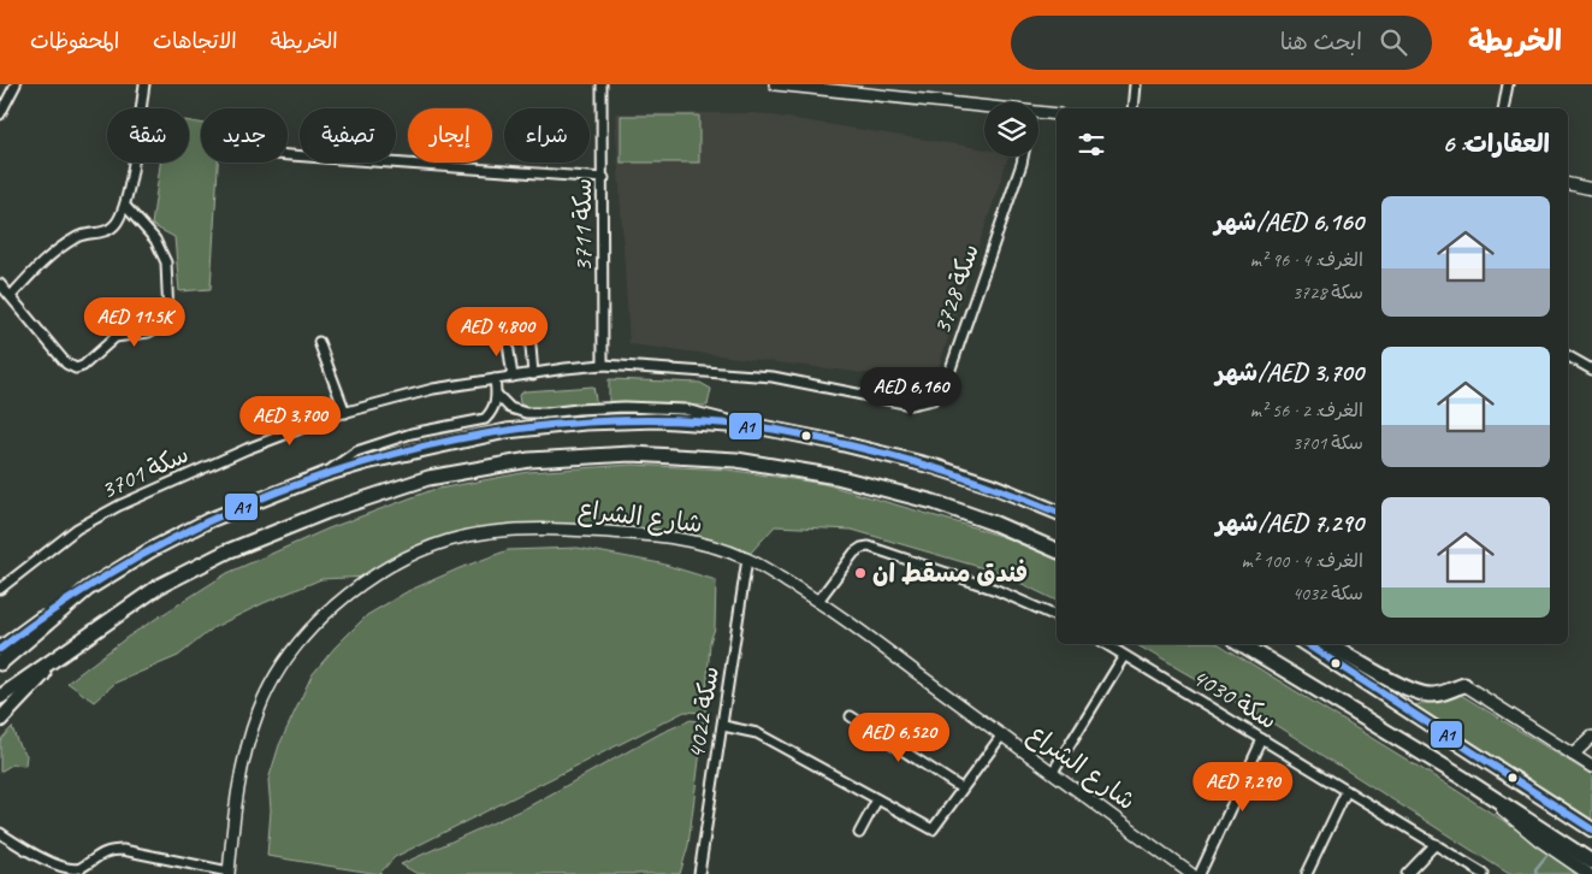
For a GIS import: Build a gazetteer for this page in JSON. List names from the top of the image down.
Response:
{
  "streets": {
    "street": [
      "سكة 3711",
      "سكة 3728",
      "سكة 3701",
      "شارع الشراع",
      "سكة 4030",
      "سكة 4022"
    ]
  },
  "crossings": [
    ["سكة 3711", "سكة 3728"],
    ["سكة 3711", "سكة 3701"],
    ["سكة 3728", "سكة 3701"],
    ["شارع الشراع", "سكة 4022"]
  ],
  "places": ["فندق مسقط ان"],
  "lines": ["transit line A1"],
  "page": {
    "header": "الخريطة",
    "search": "ابحث هنا",
    "nav": ["الخريطة", "الاتجاهات", "المحفوظات"],
    "chip": [
      "شراء",
      "إيجار",
      "تصفية",
      "جديد",
      "شقة"
    ],
    "heading": "العقارات: 6",
    "list": [
      {
        "name": "AED 6,160/شهر",
        "note": "الغرف: 4 · 96 m² · سكة 3728"
      },
      {
        "name": "AED 3,700/شهر",
        "note": "الغرف: 2 · 56 m² · سكة 3701"
      },
      {
        "name": "AED 7,290/شهر",
        "note": "الغرف: 4 · 100 m² · سكة 4032"
      }
    ],
    "price": [
      "AED 11.5K",
      "AED 4,800",
      "AED 6,160",
      "AED 3,700",
      "AED 6,520",
      "AED 7,290"
    ]
  }
}
